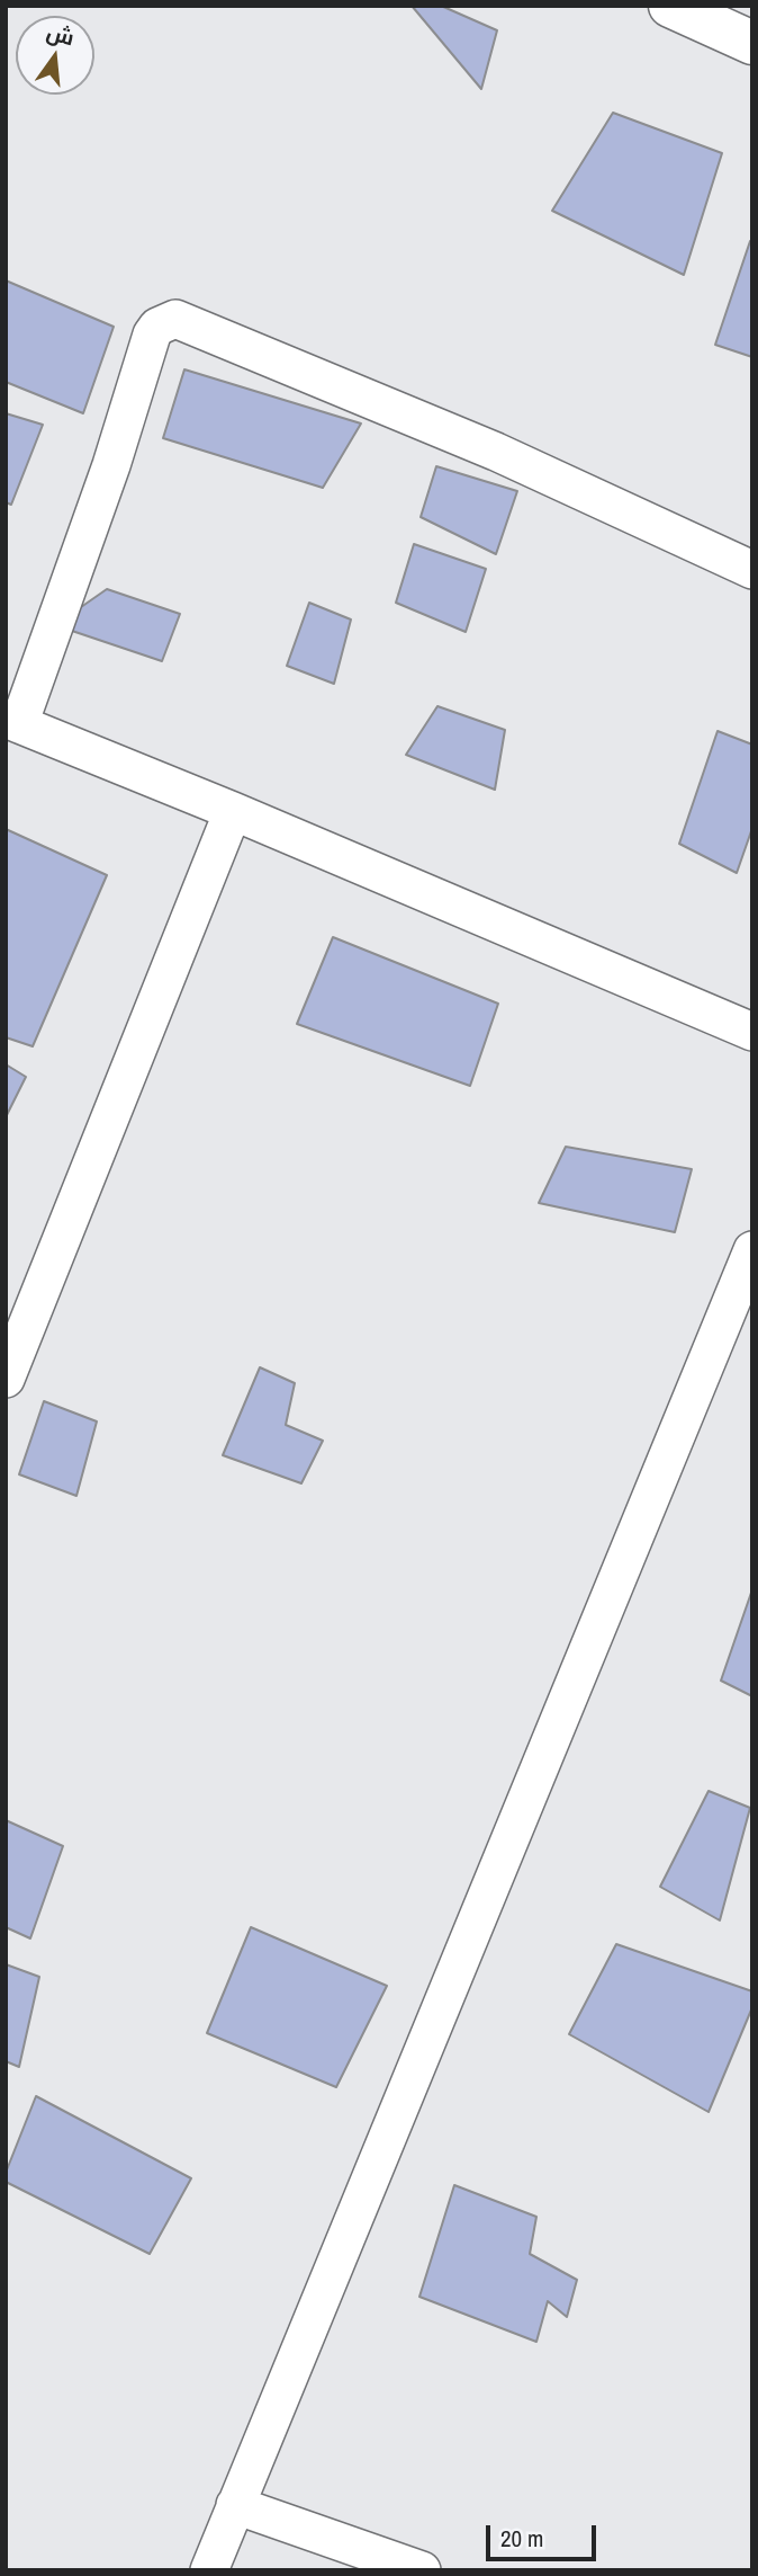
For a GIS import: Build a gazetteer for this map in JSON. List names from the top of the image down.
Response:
{
  "scale_bar": "20 m",
  "north": "top"
}
